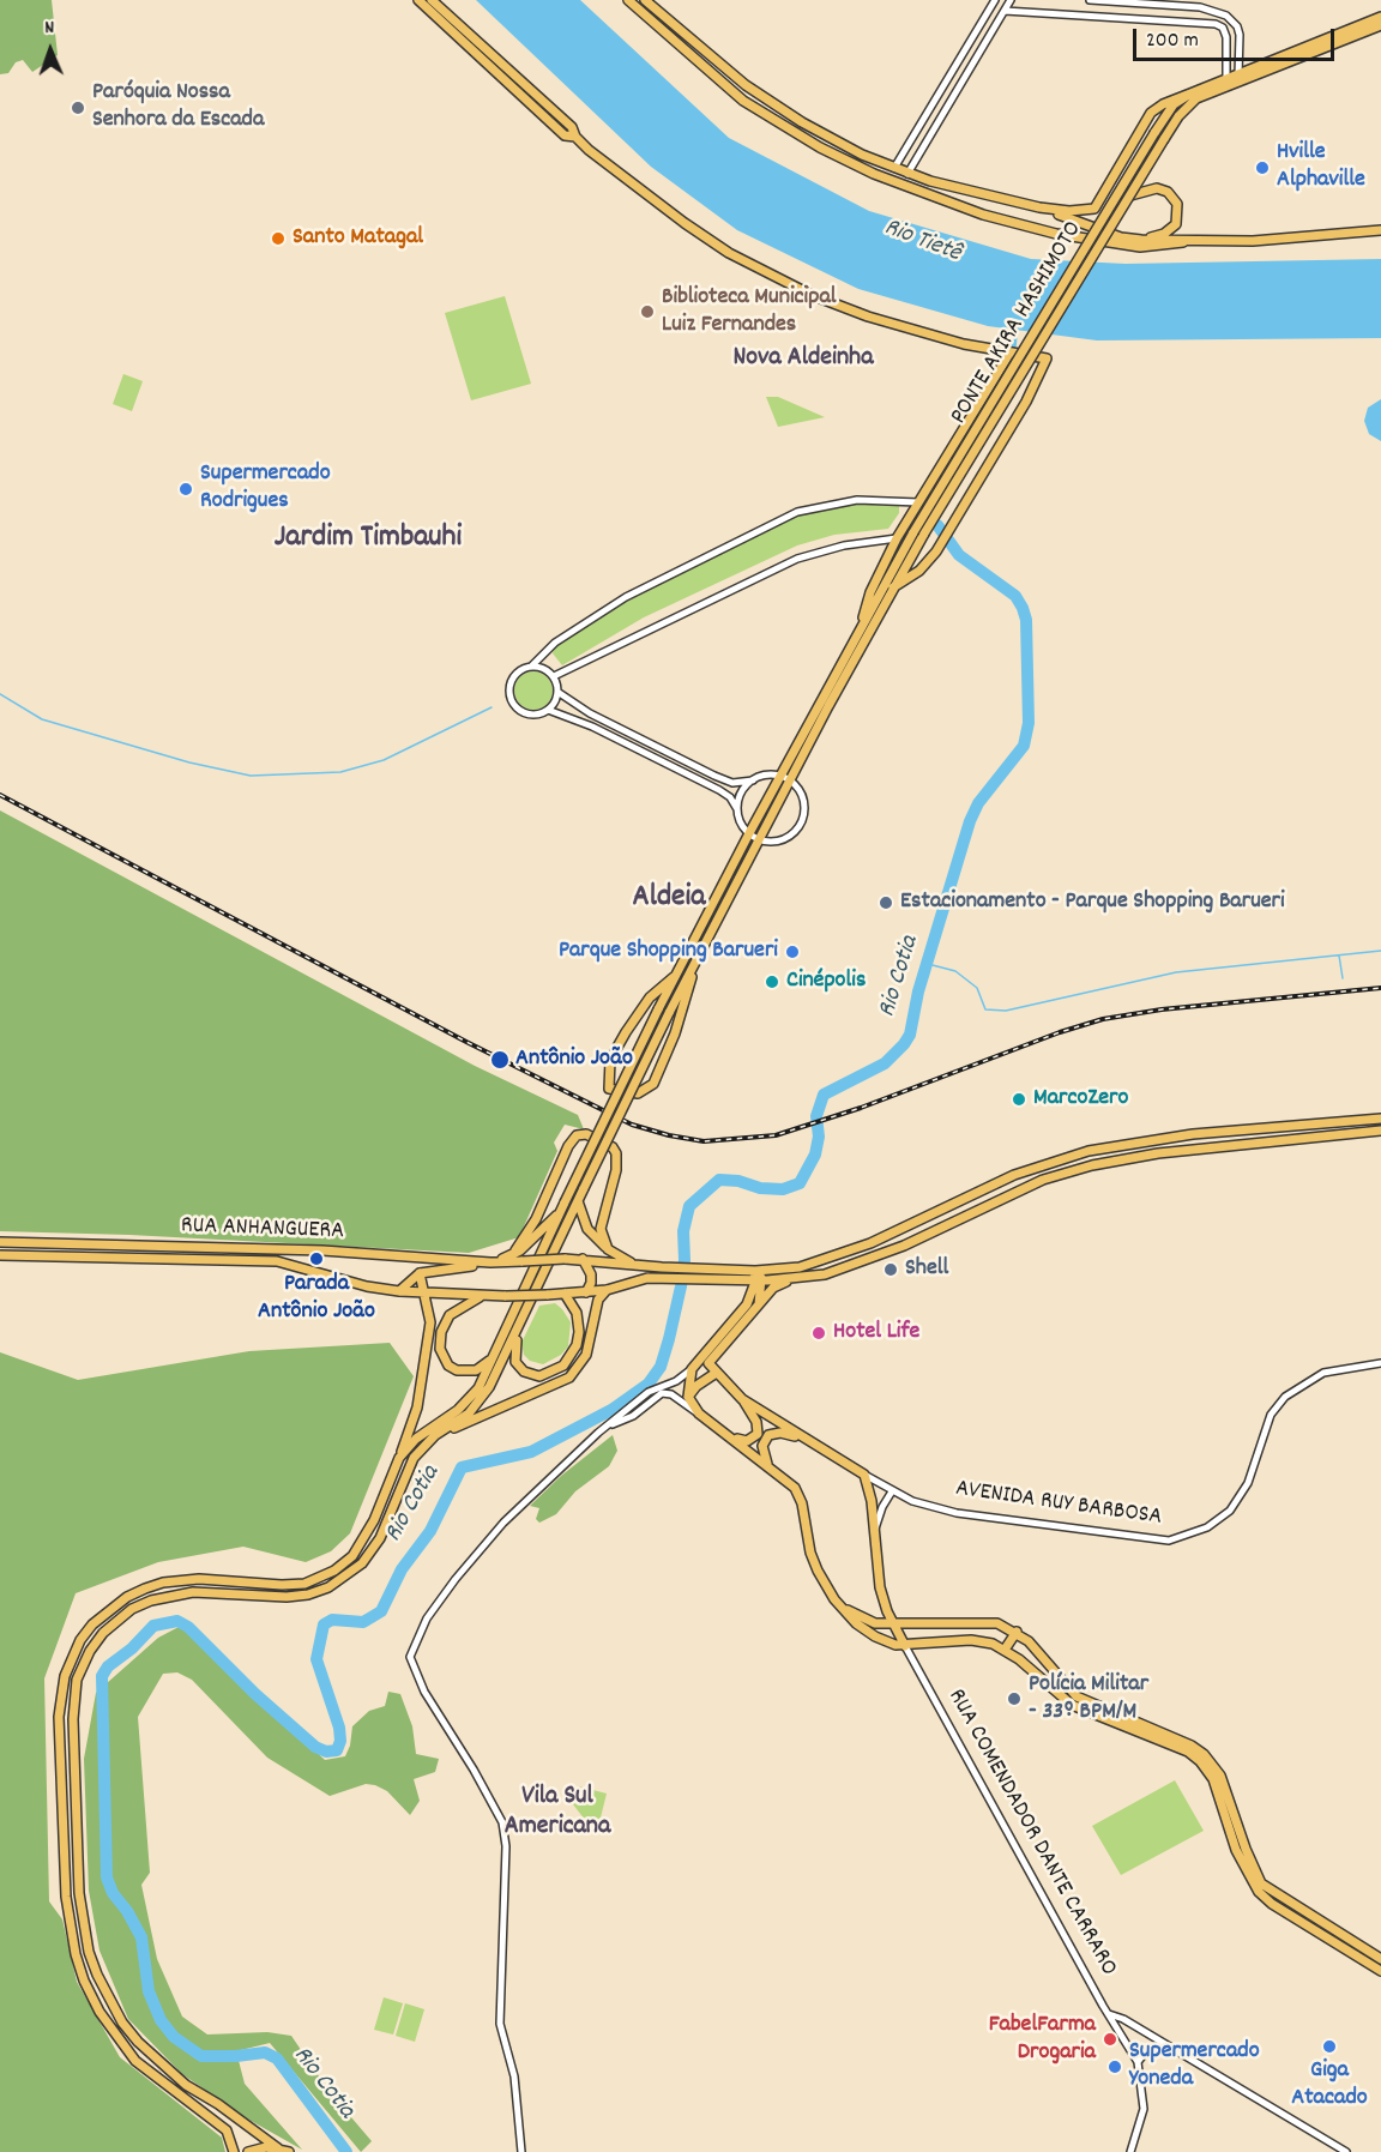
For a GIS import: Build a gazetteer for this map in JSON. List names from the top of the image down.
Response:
{
  "streets": {
    "main road": [
      "PONTE AKIRA HASHIMOTO",
      "RUA ANHANGUERA",
      "AVENIDA RUY BARBOSA",
      "RUA COMENDADOR DANTE CARRARO"
    ]
  },
  "crossings": [
    ["AVENIDA RUY BARBOSA", "RUA COMENDADOR DANTE CARRARO"]
  ],
  "districts": [
    "Nova Aldeinha",
    "Jardim Timbauhi",
    "Aldeia",
    "Vila Sul Americana"
  ],
  "water": ["Rio Tietê", "Rio Cotia"],
  "places": [
    "Paróquia Nossa Senhora da Escada",
    "Hville Alphaville",
    "Santo Matagal",
    "Biblioteca Municipal Luiz Fernandes",
    "Supermercado Rodrigues",
    "Estacionamento - Parque Shopping Barueri",
    "Parque Shopping Barueri",
    "Cinépolis",
    "Antônio João",
    "MarcoZero",
    "Parada Antônio João",
    "Shell",
    "Hotel Life",
    "Polícia Militar - 33º BPM/M",
    "FabelFarma Drogaria",
    "Giga Atacado",
    "Supermercado Yoneda"
  ],
  "scale_bar": "200 m",
  "north": "top"
}
